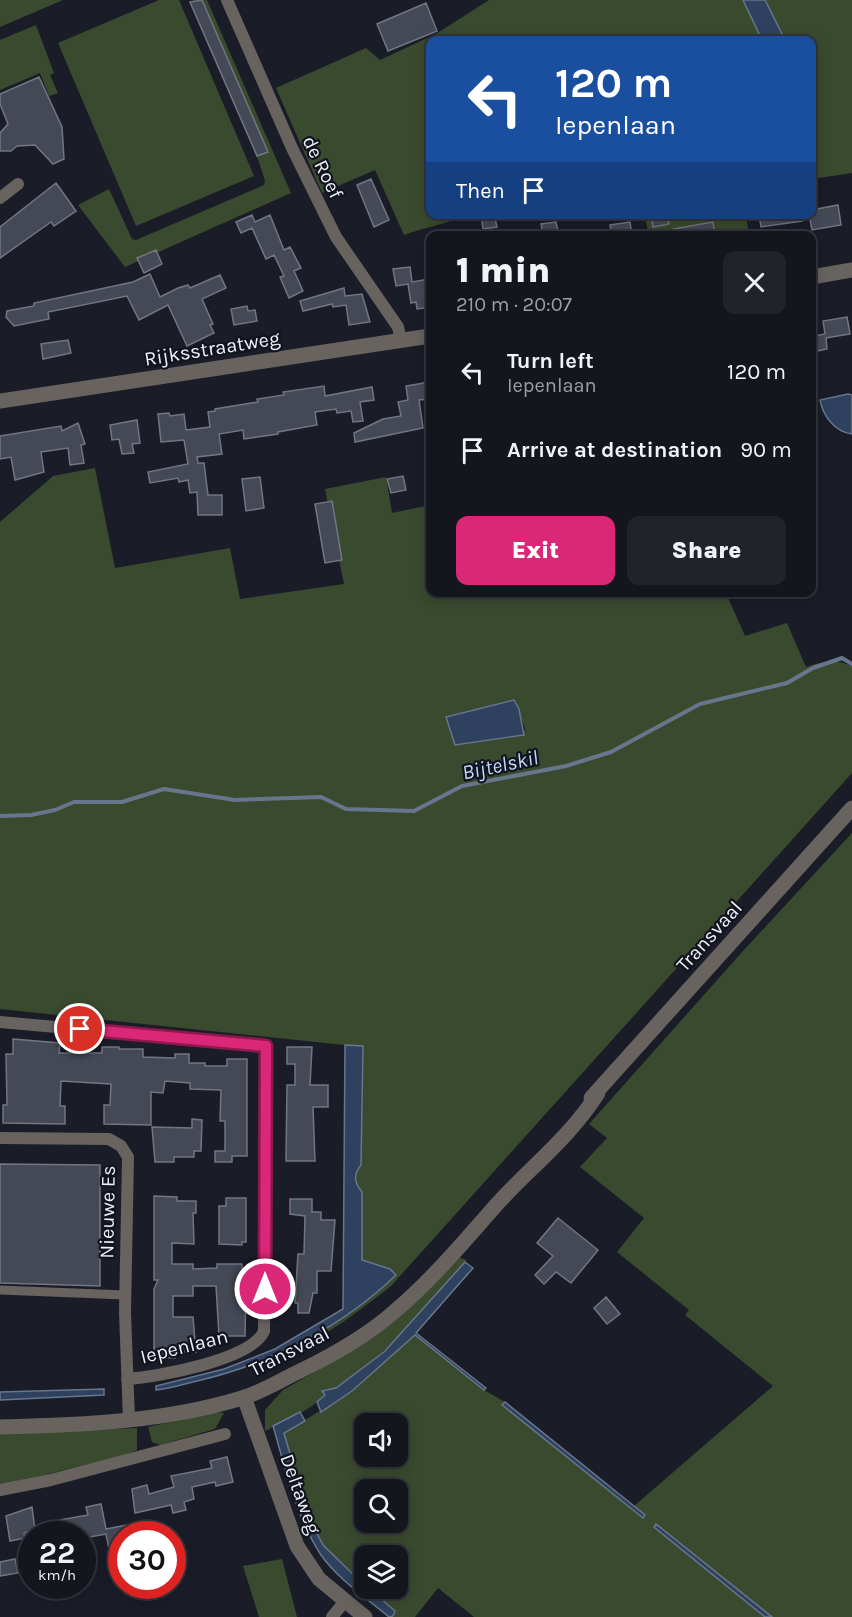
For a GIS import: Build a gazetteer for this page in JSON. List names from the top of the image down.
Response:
{
  "streets": {
    "street": [
      "de Roef",
      "Rijksstraatweg",
      "Transvaal",
      "Nieuwe Es",
      "Iepenlaan",
      "Deltaweg"
    ]
  },
  "crossings": [
    ["de Roef", "Rijksstraatweg"],
    ["Transvaal", "Nieuwe Es"],
    ["Transvaal", "Deltaweg"],
    ["Nieuwe Es", "Iepenlaan"]
  ],
  "water": ["Bijtelskil"],
  "page": {
    "turn": ["120 m", "Iepenlaan"],
    "then": "Then",
    "heading": ["1 min", "210 m · 20:07"],
    "list": [
      {
        "name": "Turn left",
        "note": "Iepenlaan",
        "value": "120 m"
      },
      {
        "name": "Arrive at destination",
        "value": "90 m"
      }
    ],
    "buttons": ["Exit", "Share"],
    "speed": "22 km/h",
    "limit": "30"
  }
}
